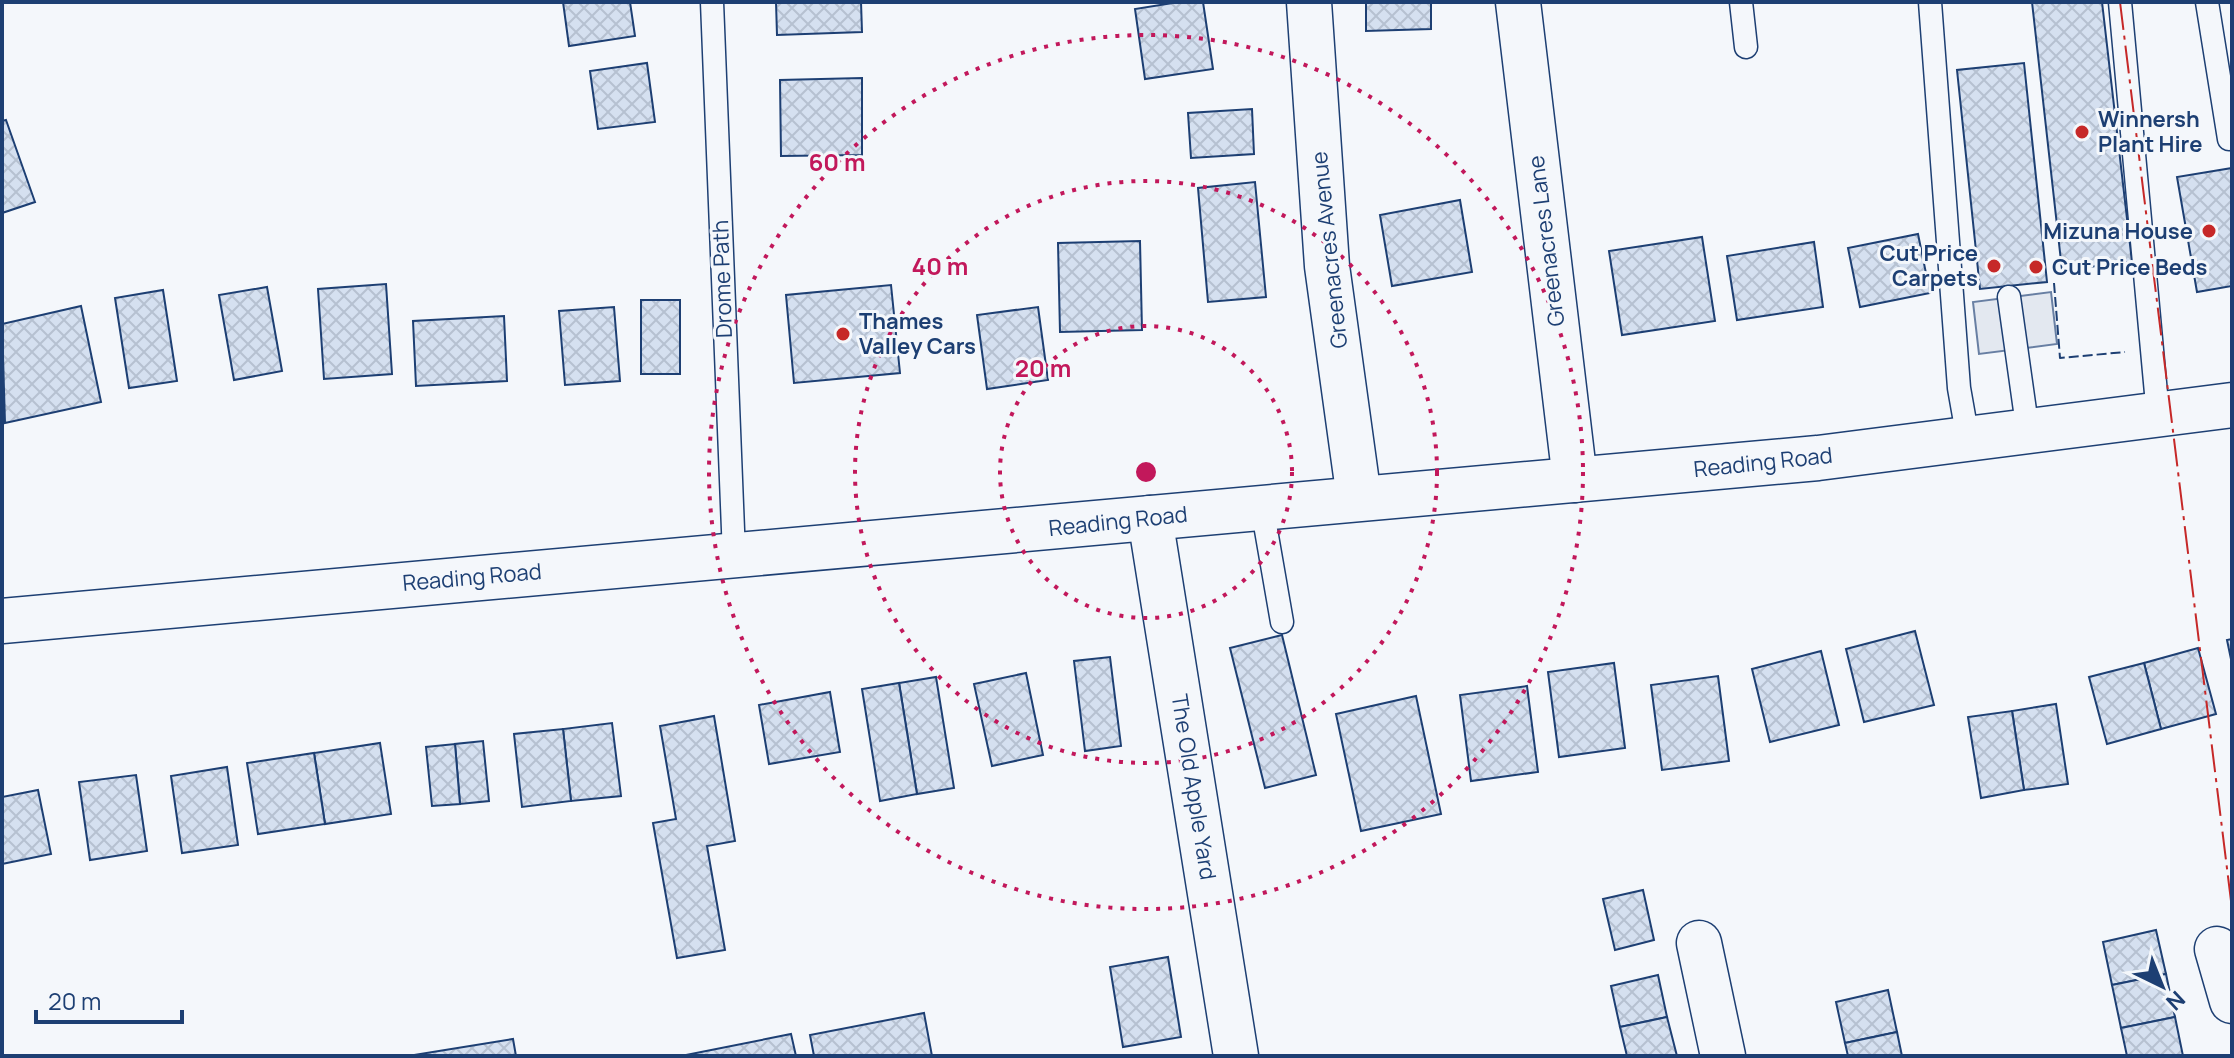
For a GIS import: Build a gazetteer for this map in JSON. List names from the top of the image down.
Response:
{
  "streets": {
    "main road": [
      "Greenacres Lane",
      "Greenacres Avenue",
      "Reading Road",
      "The Old Apple Yard"
    ],
    "lane": ["Drome Path"]
  },
  "crossings": [
    ["Greenacres Lane", "Reading Road"],
    ["Greenacres Avenue", "Reading Road"],
    ["Drome Path", "Reading Road"],
    ["Reading Road", "The Old Apple Yard"]
  ],
  "places": [
    "Winnersh Plant Hire",
    "Mizuna House",
    "Cut Price Carpets",
    "Cut Price Beds",
    "Thames Valley Cars"
  ],
  "scale_bar": "20 m",
  "north": "bottom right",
  "rings": ["60 m", "40 m", "20 m"]
}
